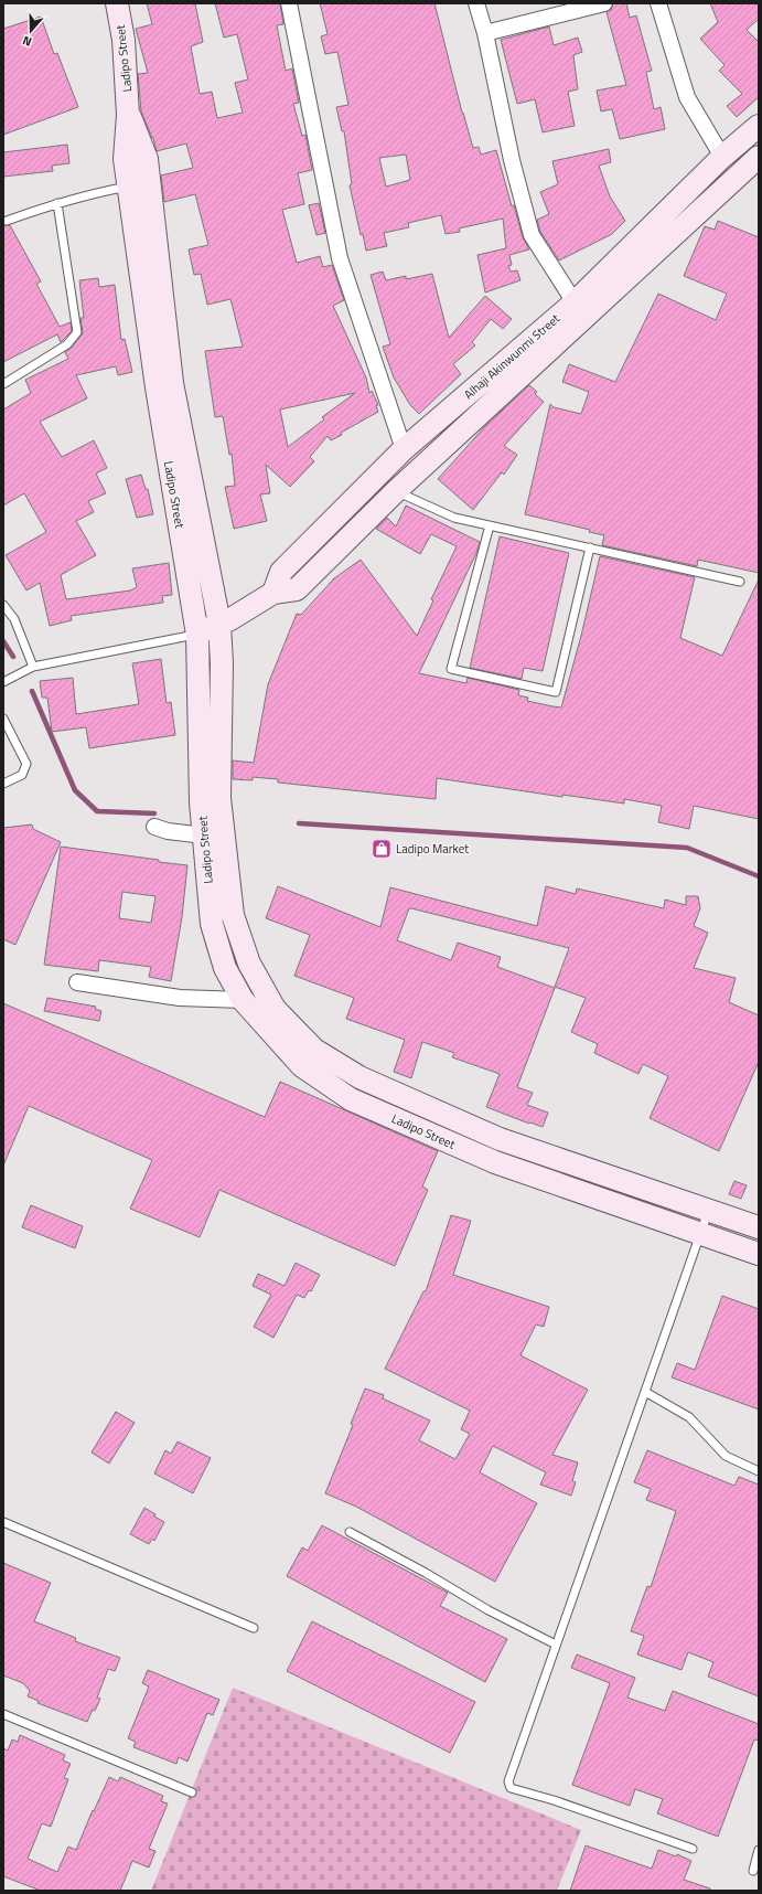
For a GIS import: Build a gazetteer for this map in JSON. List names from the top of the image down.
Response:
{
  "streets": {
    "main road": ["Ladipo Street", "Alhaji Akinwunmi Street"]
  },
  "crossings": [
    ["Ladipo Street", "Alhaji Akinwunmi Street"]
  ],
  "places": {
    "shop": ["Ladipo Market"]
  },
  "north": "bottom"
}
